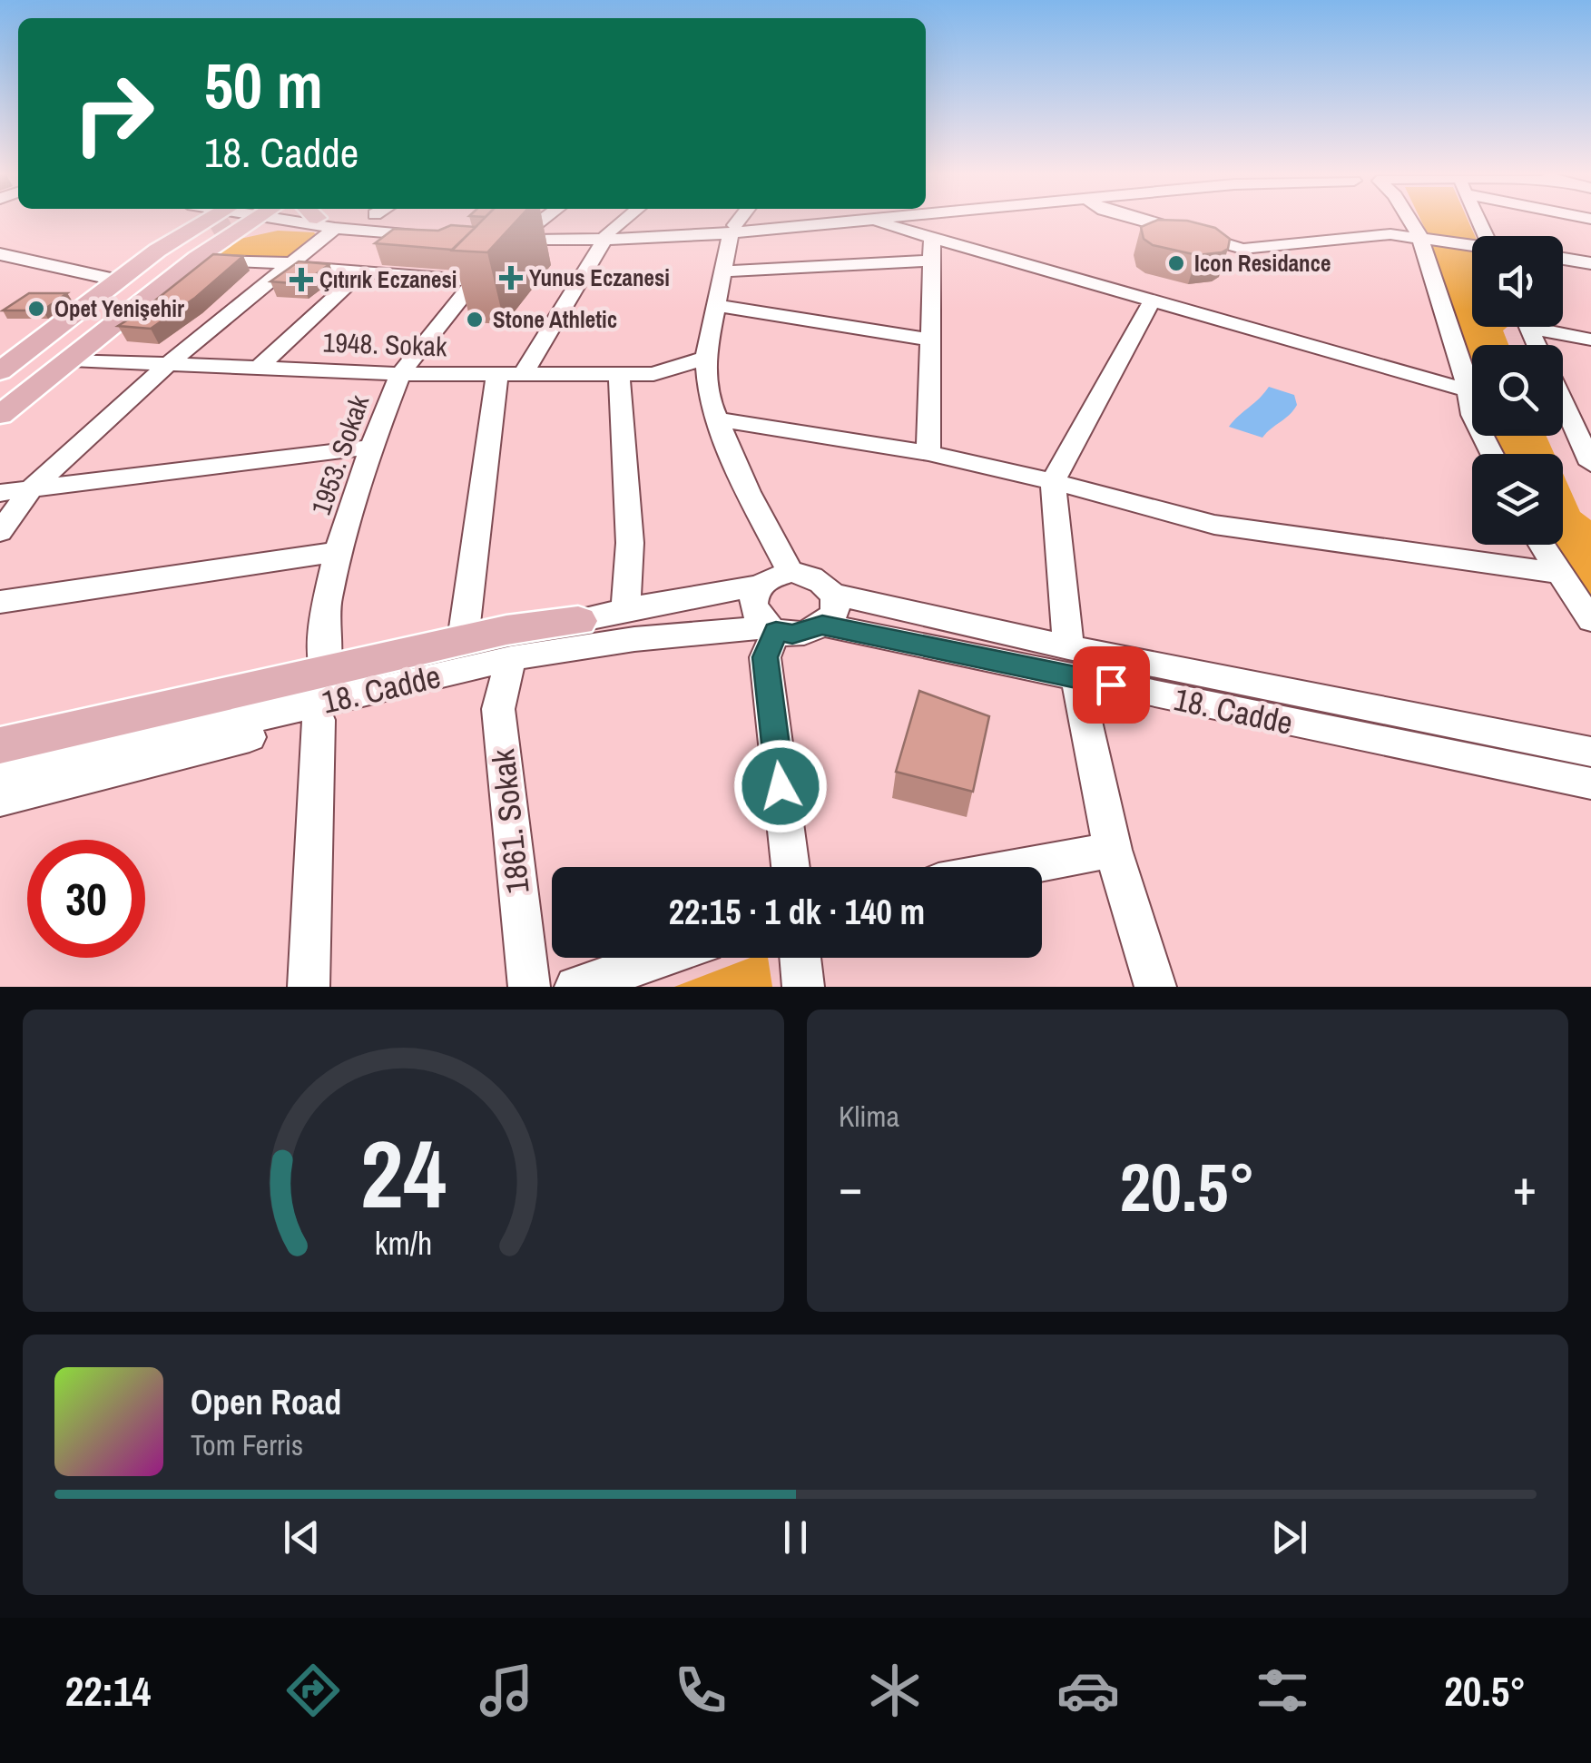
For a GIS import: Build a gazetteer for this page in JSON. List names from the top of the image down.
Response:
{
  "streets": {
    "street": [
      "1948. Sokak",
      "1953. Sokak",
      "18. Cadde",
      "1861. Sokak"
    ]
  },
  "crossings": [
    ["1948. Sokak", "1953. Sokak"],
    ["18. Cadde", "1861. Sokak"]
  ],
  "places": {
    "other": ["Icon Residance", "Opet Yenişehir", "Stone Athletic"],
    "health": ["Yunus Eczanesi", "Çıtırık Eczanesi"]
  },
  "page": {
    "turn": ["50 m", "18. Cadde"],
    "limit": "30",
    "trip": "22:15 · 1 dk · 140 m",
    "tile": "Klima",
    "heat": ["−", "20.5°", "+"],
    "song": ["Open Road", "Tom Ferris"],
    "tabs": ["22:14", "20.5°"],
    "gauge": ["24", "km/h"]
  }
}
